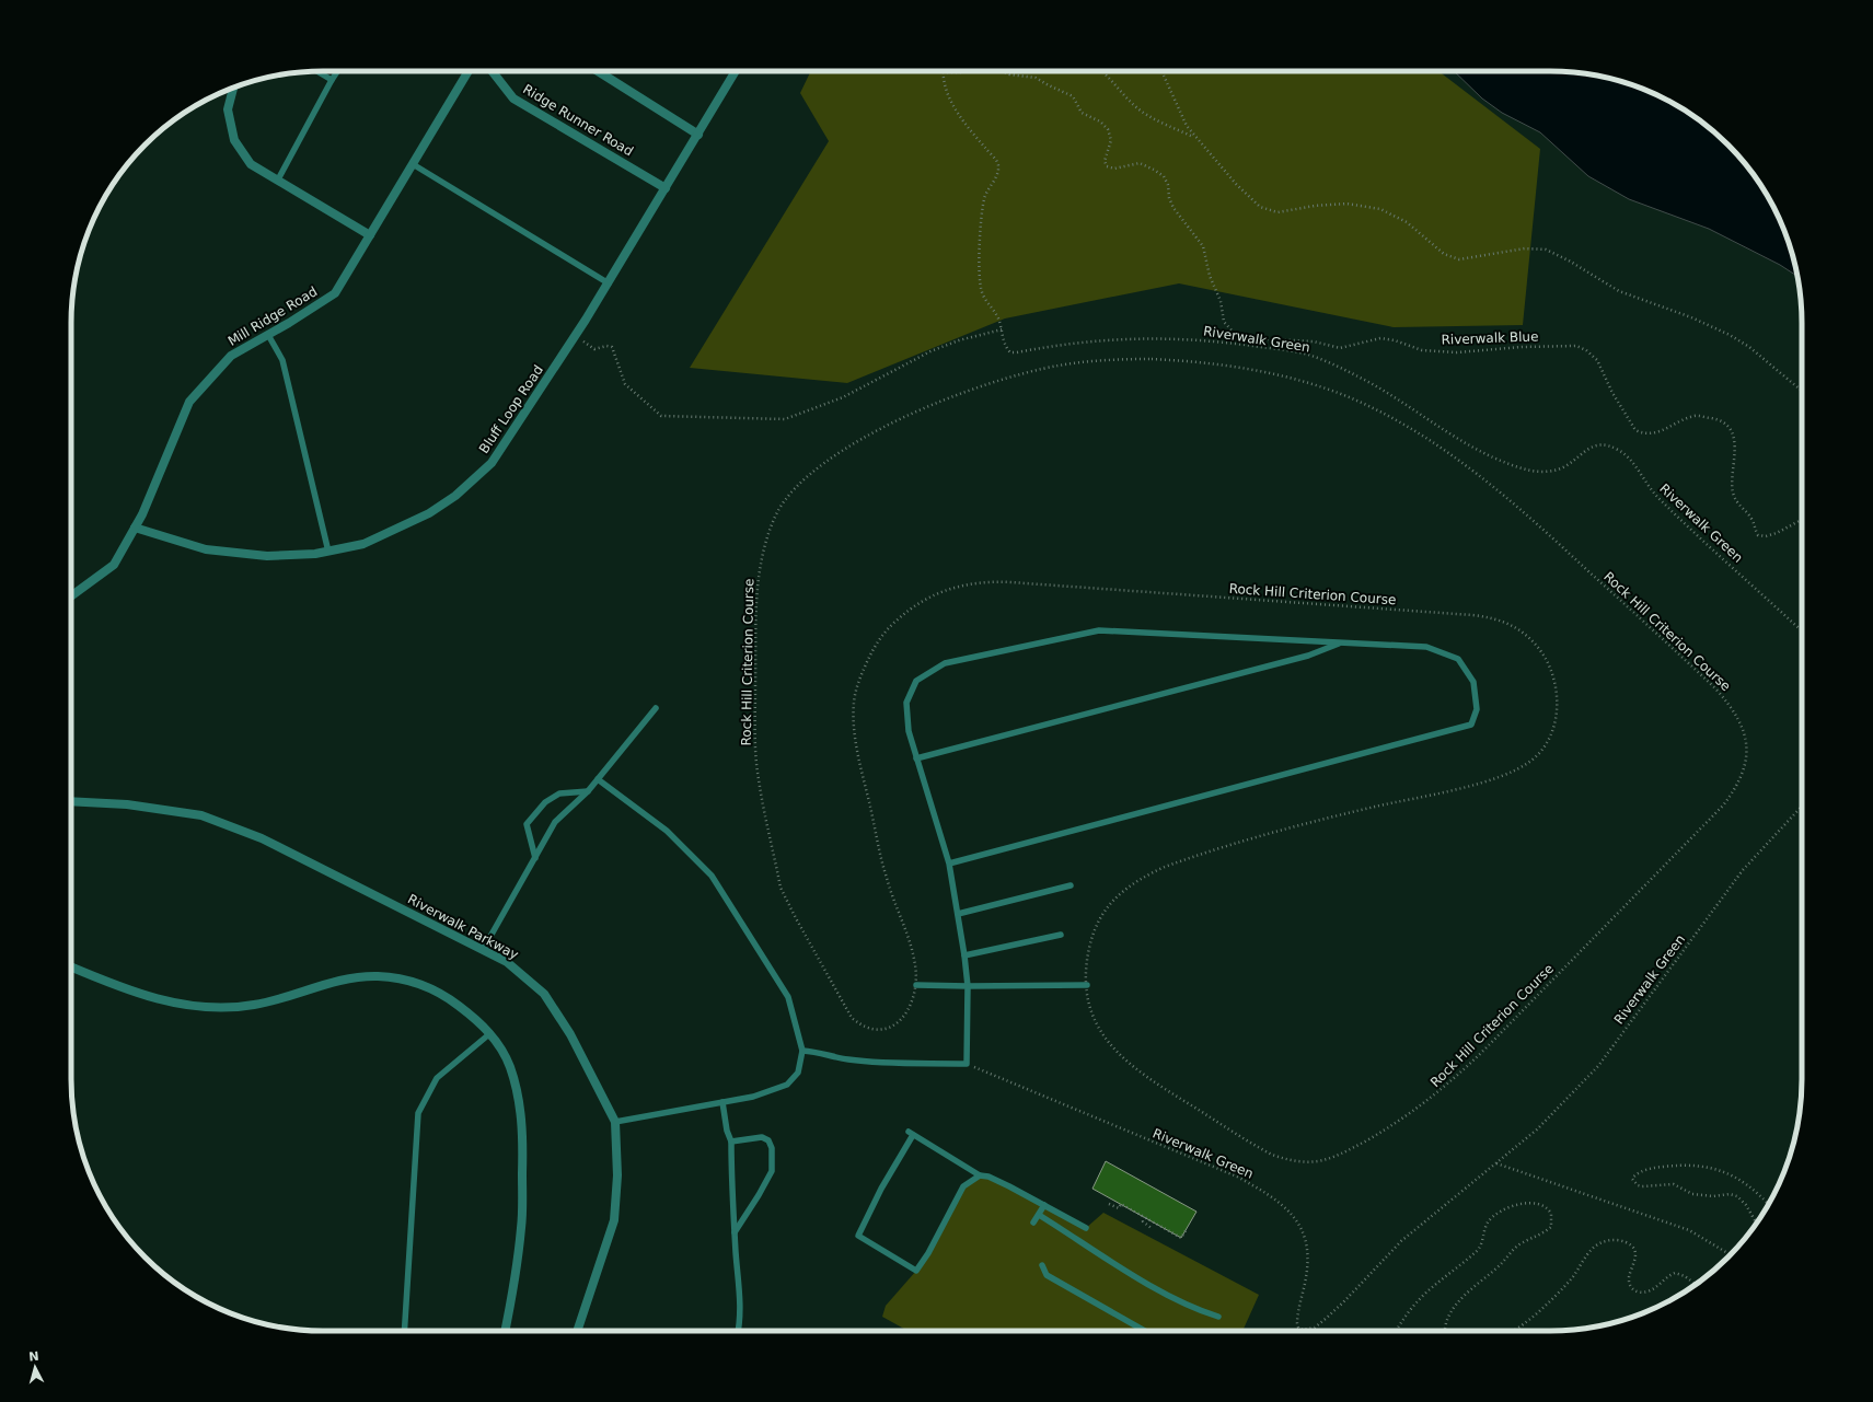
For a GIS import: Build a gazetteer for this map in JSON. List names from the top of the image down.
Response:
{
  "streets": {
    "street": [
      "Ridge Runner Road",
      "Mill Ridge Road",
      "Bluff Loop Road",
      "Riverwalk Parkway"
    ],
    "path": ["Riverwalk Blue", "Riverwalk Green", "Rock Hill Criterion Course"]
  },
  "crossings": [
    ["Ridge Runner Road", "Bluff Loop Road"],
    ["Mill Ridge Road", "Bluff Loop Road"],
    ["Riverwalk Blue", "Riverwalk Green"]
  ],
  "north": "top"
}
